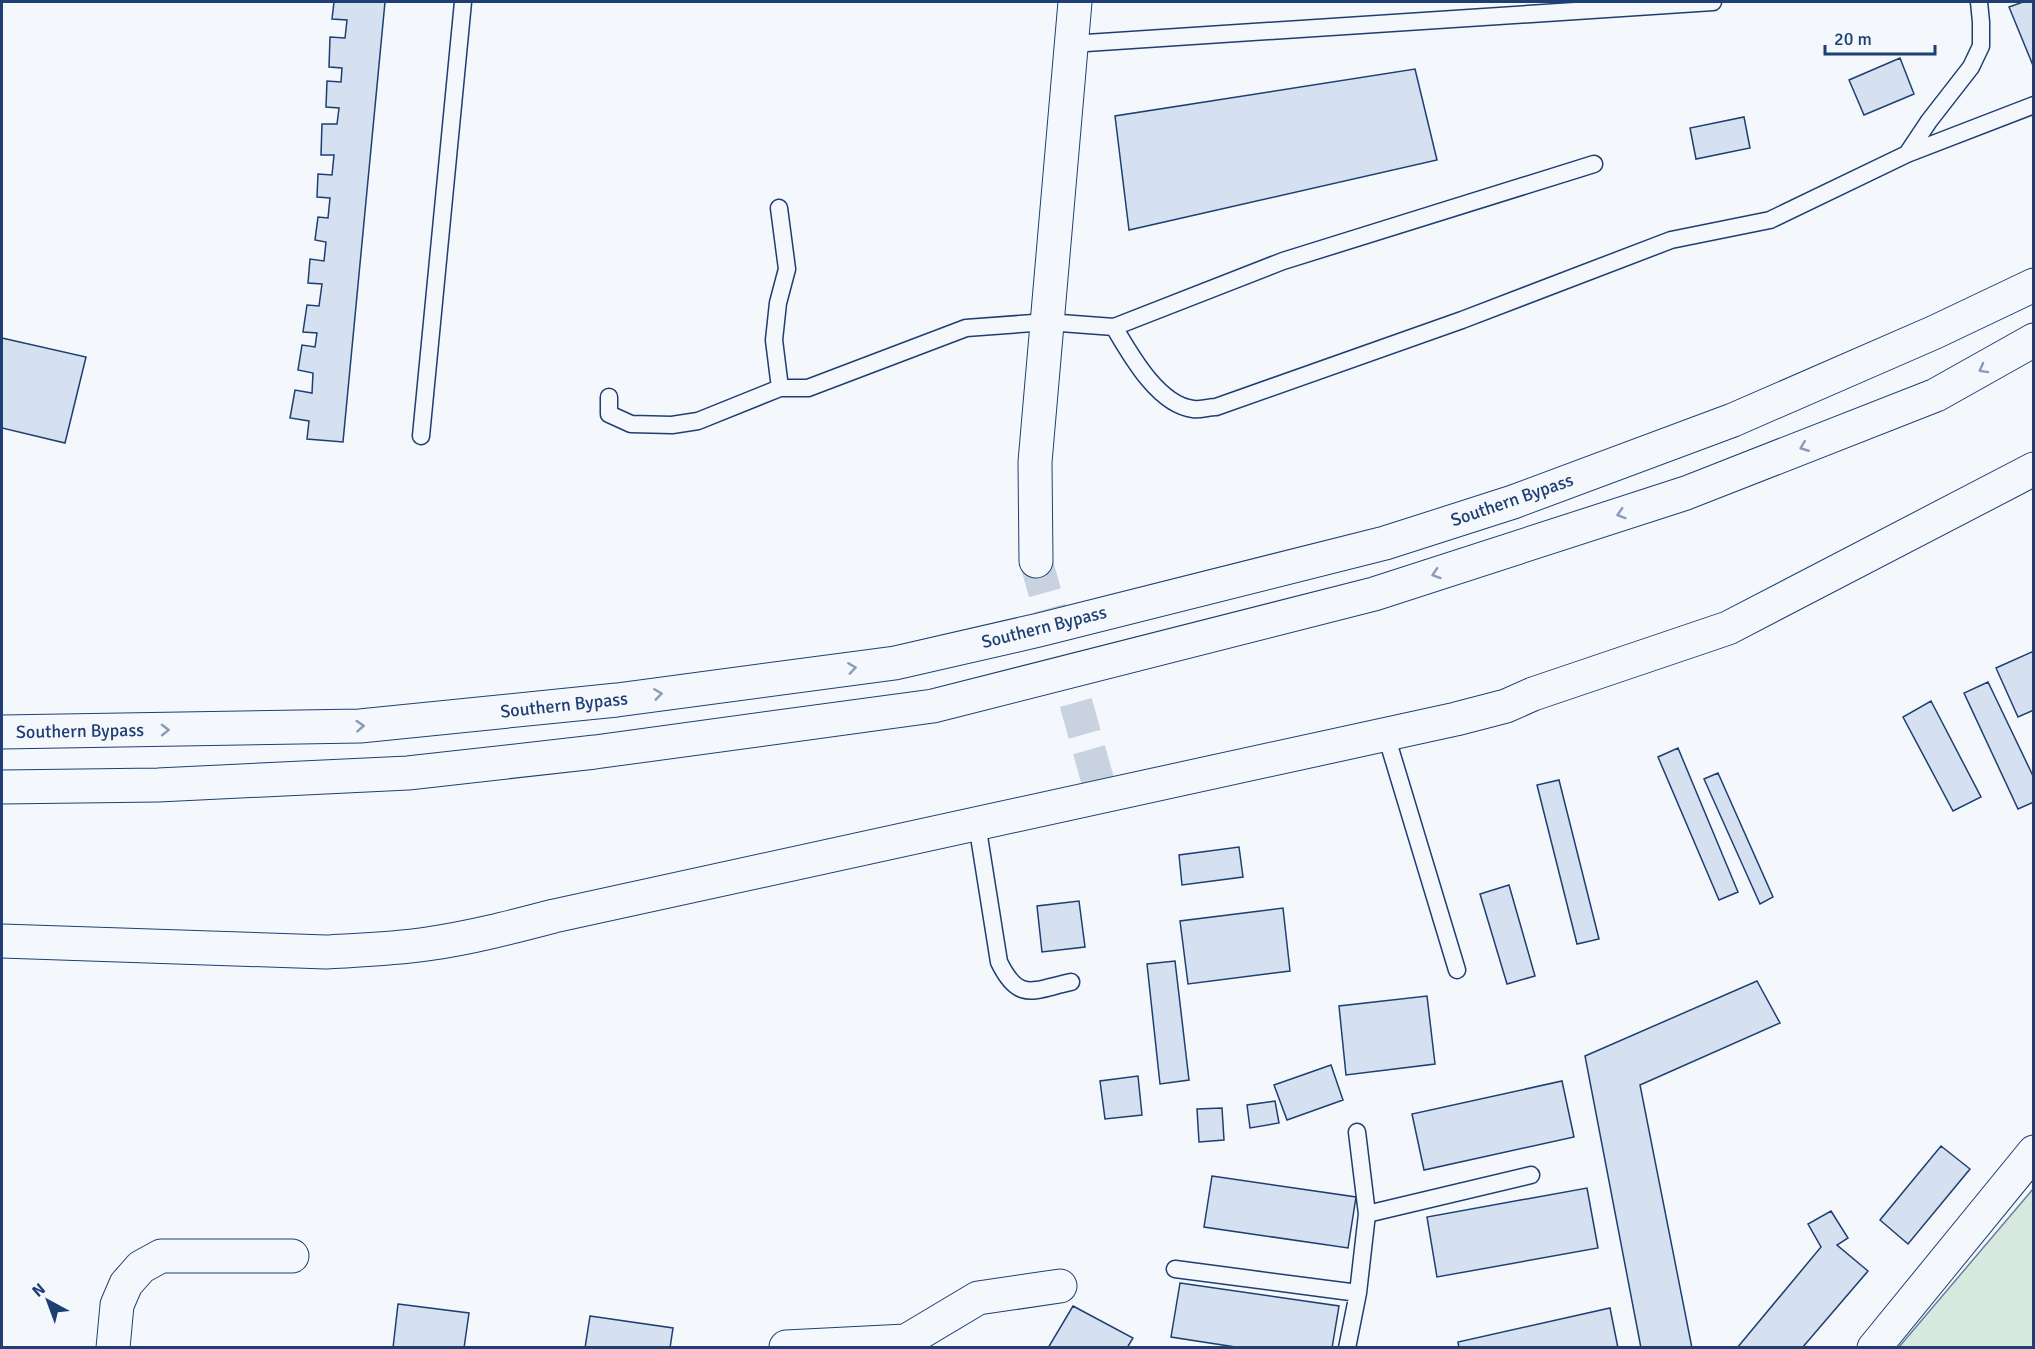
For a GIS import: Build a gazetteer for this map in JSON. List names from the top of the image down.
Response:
{
  "streets": {
    "main road": ["Southern Bypass"]
  },
  "scale_bar": "20 m",
  "north": "top left"
}
